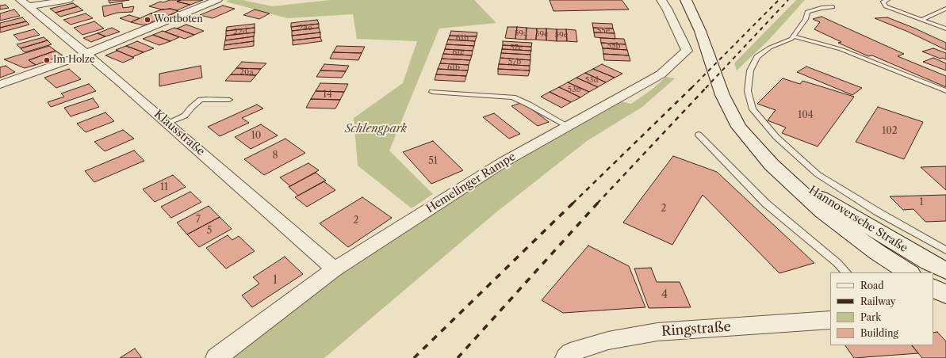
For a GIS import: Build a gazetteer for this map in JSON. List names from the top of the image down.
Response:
{
  "streets": {
    "main road": ["Hannoversche Straße"],
    "street": ["Klausstraße", "Hemelinger Rampe", "Ringstraße"]
  },
  "crossings": [
    ["Klausstraße", "Hemelinger Rampe"]
  ],
  "parks": ["Schlengpark"],
  "places": ["Wortboten", "Im Holze"],
  "house_numbers": [
    "24c",
    "55e",
    "22d",
    "59a",
    "59c",
    "59e",
    "61h",
    "55b",
    "57e",
    "61e",
    "57b",
    "61b",
    "20a",
    "53d",
    "53b",
    "14",
    "104",
    "102",
    "10",
    "8",
    "51",
    "11",
    "1",
    "2",
    "7",
    "2",
    "5",
    "1",
    "4"
  ],
  "legend": [
    "Road",
    "Railway",
    "Park",
    "Building"
  ]
}
